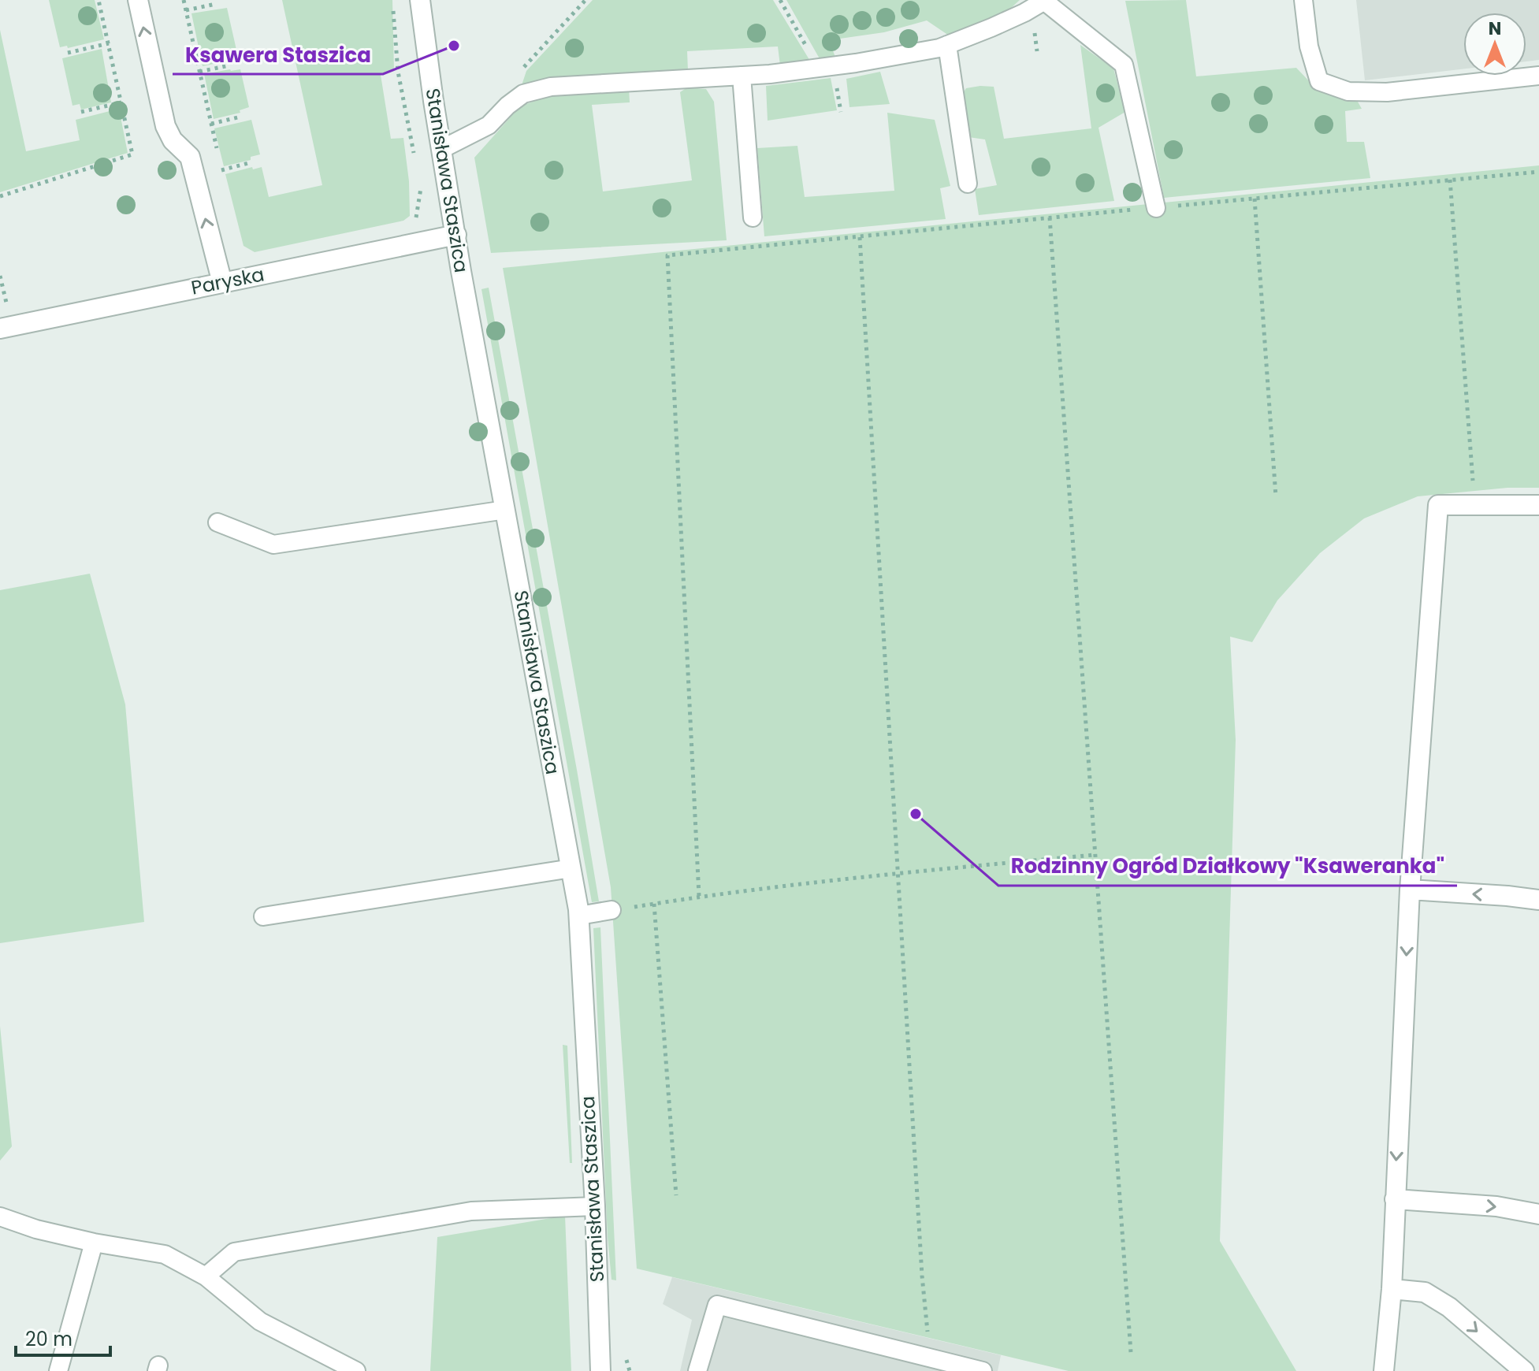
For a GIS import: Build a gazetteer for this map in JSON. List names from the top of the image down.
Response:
{
  "streets": {
    "street": ["Stanisława Staszica", "Paryska"]
  },
  "crossings": [
    ["Stanisława Staszica", "Paryska"]
  ],
  "places": ["Ksawera Staszica", "Rodzinny Ogród Działkowy \"Ksaweranka\""],
  "scale_bar": "20 m",
  "north": "top"
}
